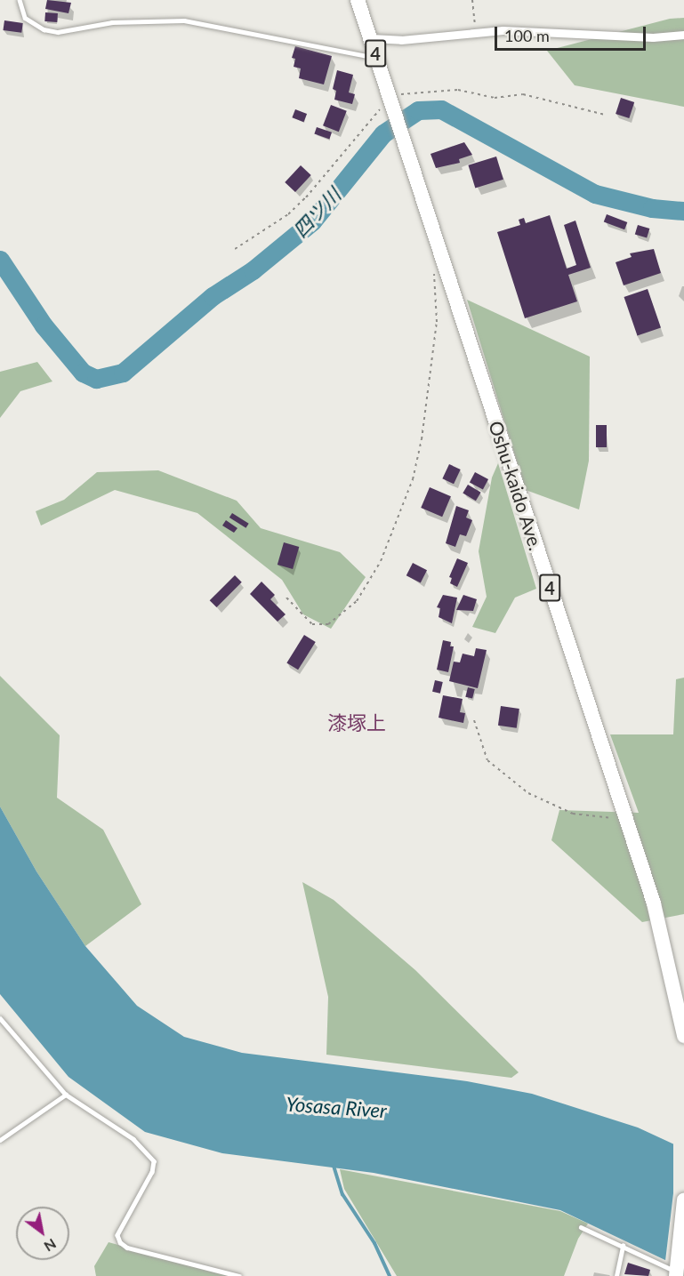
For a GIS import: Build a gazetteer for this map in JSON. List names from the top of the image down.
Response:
{
  "streets": {
    "highway": ["4", "Oshu-kaido Ave."]
  },
  "districts": ["漆塚上"],
  "water": ["四ツ川", "Yosasa River"],
  "scale_bar": "100 m",
  "north": "bottom right"
}
